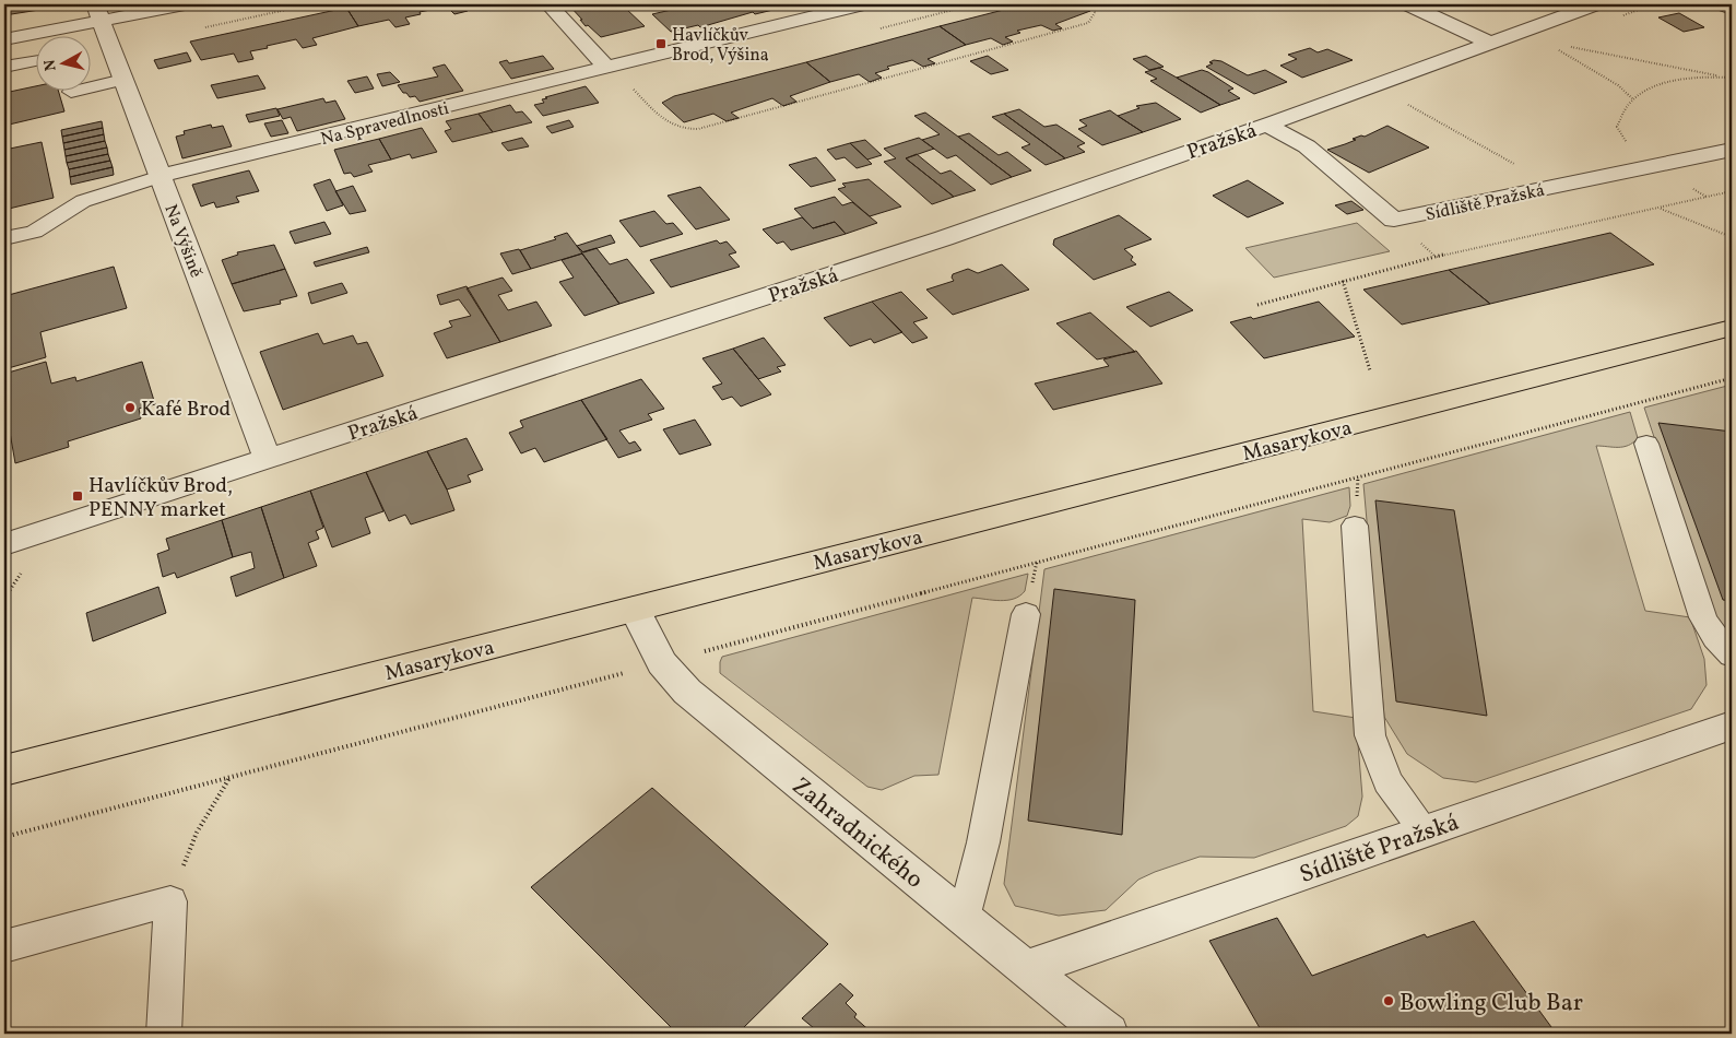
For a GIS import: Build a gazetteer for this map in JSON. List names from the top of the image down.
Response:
{
  "streets": {
    "main road": ["Masarykova"],
    "street": [
      "Na Spravedlnosti",
      "Pražská",
      "Sídliště Pražská",
      "Na Výšině",
      "Zahradnického"
    ]
  },
  "crossings": [
    ["Na Spravedlnosti", "Na Výšině"],
    ["Pražská", "Sídliště Pražská"],
    ["Pražská", "Na Výšině"],
    ["Sídliště Pražská", "Zahradnického"],
    ["Masarykova", "Zahradnického"]
  ],
  "places": {
    "transit": ["Havlíčkův Brod, Výšina", "Havlíčkův Brod, PENNY market"],
    "other": ["Kafé Brod", "Bowling Club Bar"]
  },
  "north": "left"
}
